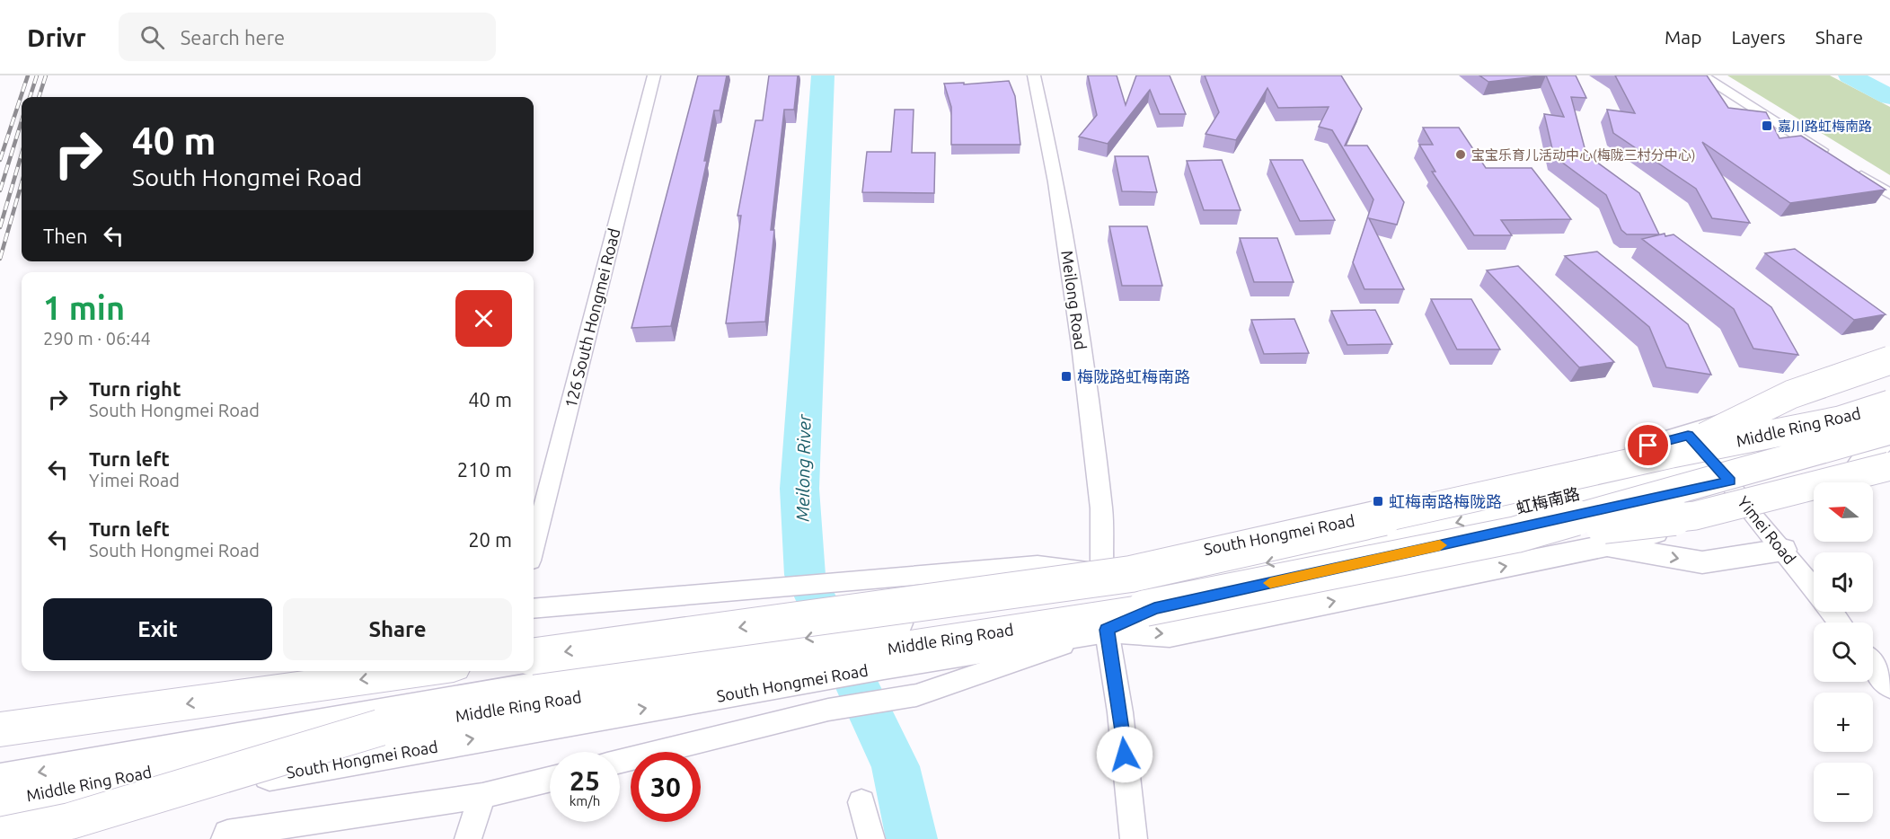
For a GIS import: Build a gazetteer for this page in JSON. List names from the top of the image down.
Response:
{
  "streets": {
    "highway": ["Middle Ring Road"],
    "main road": ["虹梅南路", "South Hongmei Road"],
    "street": ["Meilong Road", "126 South Hongmei Road", "Yimei Road"]
  },
  "crossings": [
    ["Meilong Road", "虹梅南路"],
    ["Meilong Road", "South Hongmei Road"],
    ["Middle Ring Road", "虹梅南路"],
    ["Middle Ring Road", "Yimei Road"],
    ["Middle Ring Road", "South Hongmei Road"],
    ["虹梅南路", "Yimei Road"],
    ["虹梅南路", "South Hongmei Road"],
    ["Yimei Road", "South Hongmei Road"]
  ],
  "water": ["Meilong River"],
  "places": {
    "transit": ["嘉川路虹梅南路", "梅陇路虹梅南路", "虹梅南路梅陇路"],
    "other": ["宝宝乐育儿活动中心(梅陇三村分中心)"]
  },
  "north": "left",
  "page": {
    "header": "Drivr",
    "search": "Search here",
    "nav": ["Map", "Layers", "Share"],
    "turn": ["40 m", "South Hongmei Road"],
    "then": "Then",
    "heading": ["1 min", "290 m · 06:44"],
    "list": [
      {
        "name": "Turn right",
        "note": "South Hongmei Road",
        "value": "40 m"
      },
      {
        "name": "Turn left",
        "note": "Yimei Road",
        "value": "210 m"
      },
      {
        "name": "Turn left",
        "note": "South Hongmei Road",
        "value": "20 m"
      }
    ],
    "map_buttons": ["+", "−"],
    "buttons": ["Exit", "Share"],
    "speed": "25 km/h",
    "limit": "30"
  }
}
